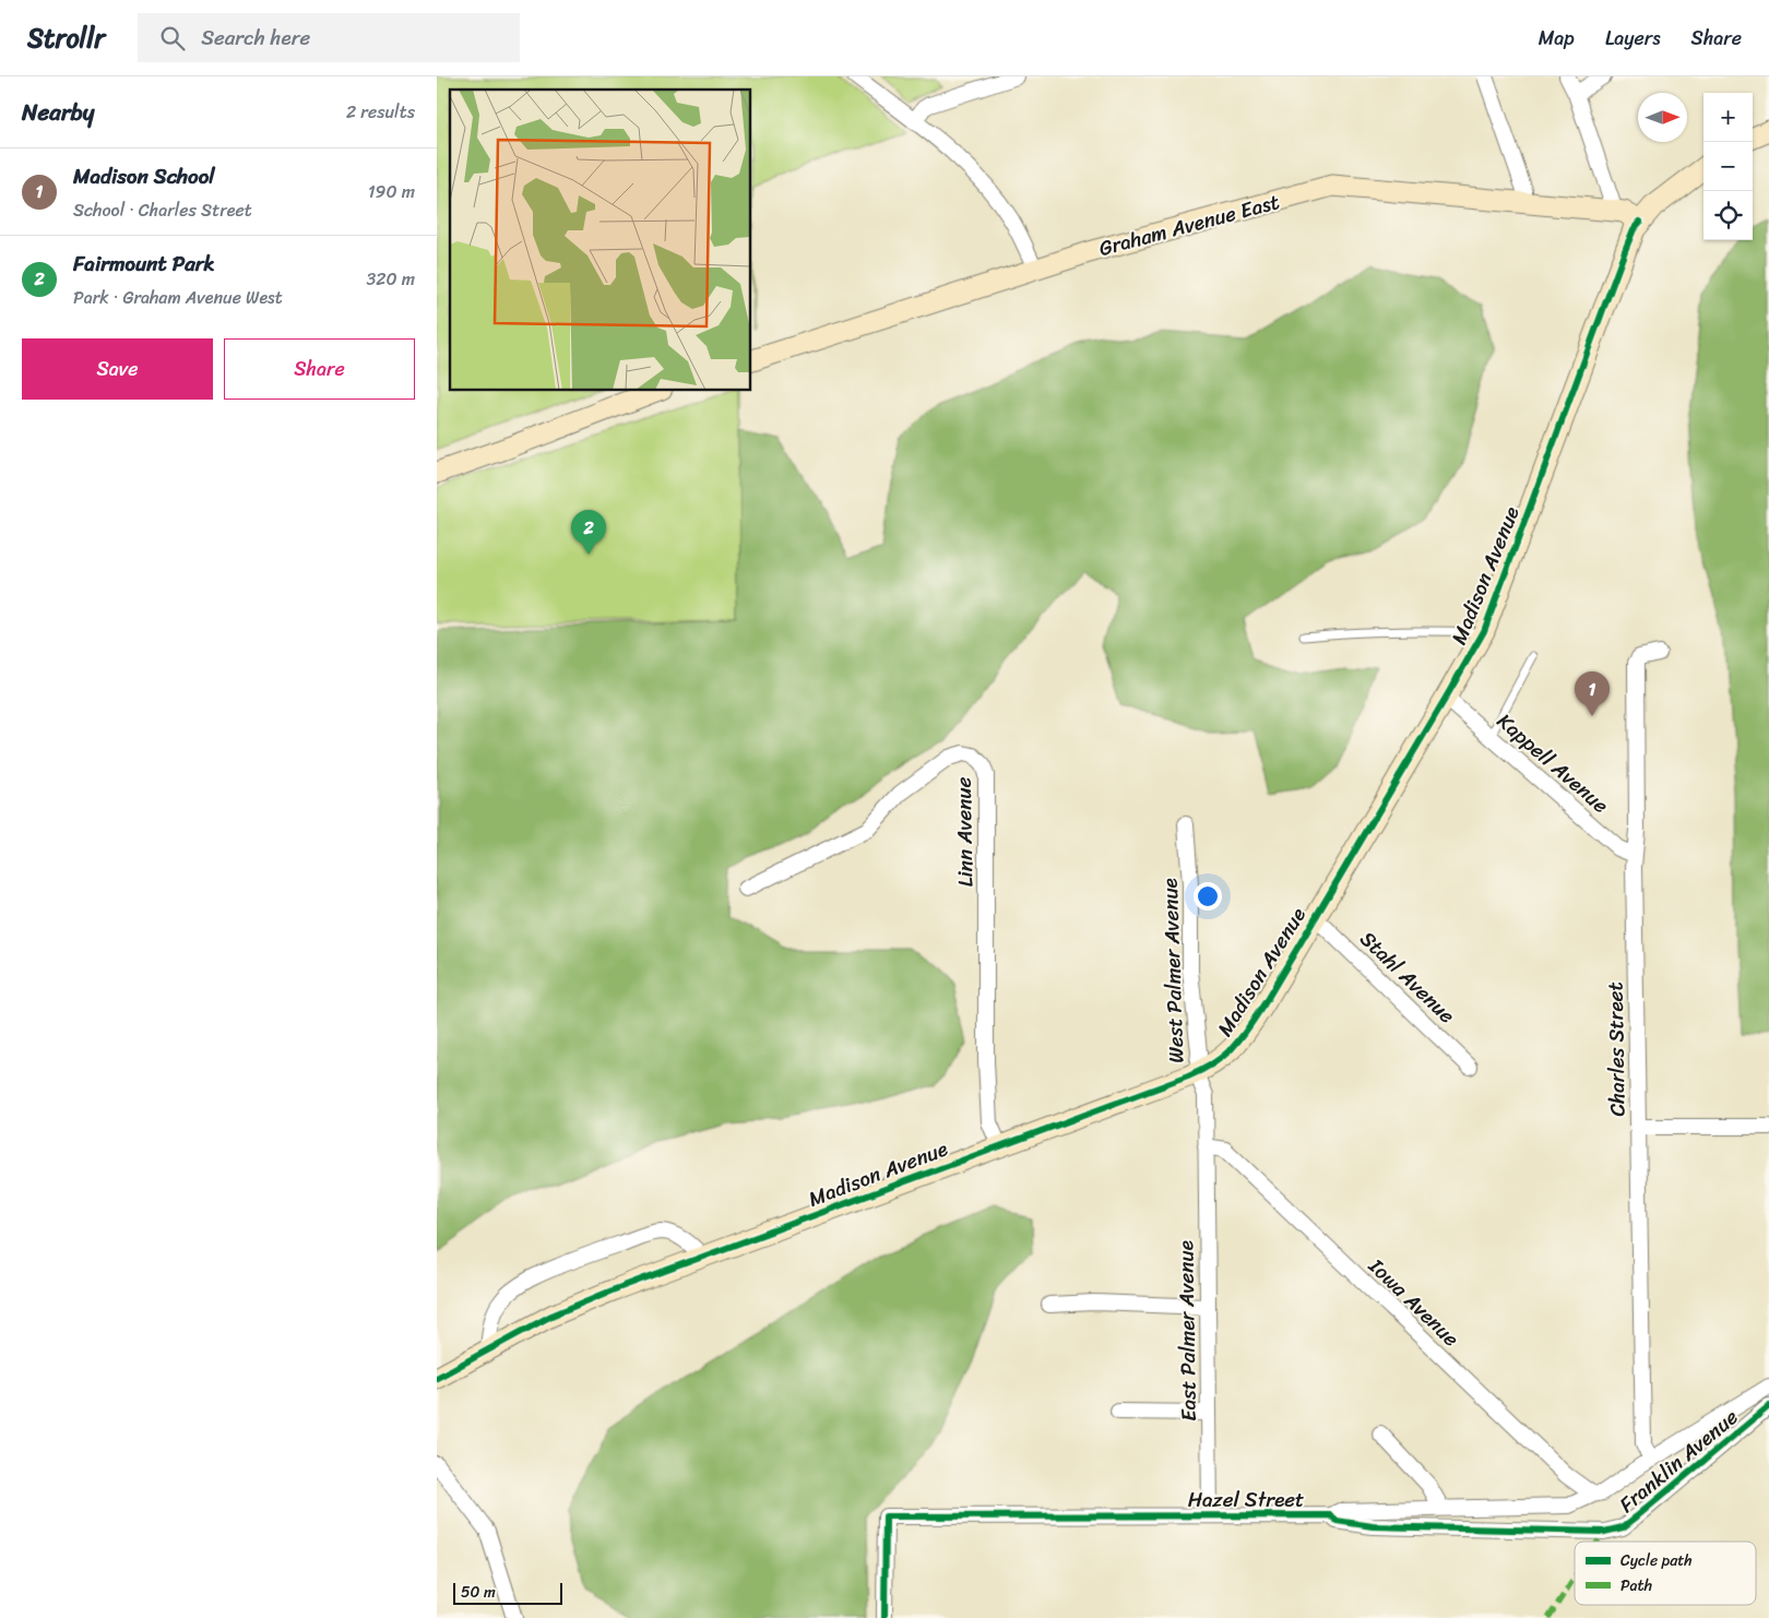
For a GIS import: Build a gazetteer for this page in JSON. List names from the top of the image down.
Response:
{
  "streets": {
    "main road": ["Graham Avenue East", "Madison Avenue"],
    "street": [
      "Kappell Avenue",
      "Linn Avenue",
      "West Palmer Avenue",
      "Stahl Avenue",
      "Charles Street",
      "Iowa Avenue",
      "East Palmer Avenue",
      "Franklin Avenue",
      "Hazel Street"
    ]
  },
  "crossings": [
    ["Graham Avenue East", "Madison Avenue"],
    ["Madison Avenue", "Kappell Avenue"],
    ["Madison Avenue", "Linn Avenue"],
    ["Madison Avenue", "West Palmer Avenue"],
    ["Madison Avenue", "Stahl Avenue"],
    ["Kappell Avenue", "Charles Street"],
    ["West Palmer Avenue", "Iowa Avenue"],
    ["West Palmer Avenue", "East Palmer Avenue"],
    ["Charles Street", "Hazel Street"],
    ["Iowa Avenue", "East Palmer Avenue"],
    ["Iowa Avenue", "Hazel Street"],
    ["East Palmer Avenue", "Hazel Street"],
    ["Franklin Avenue", "Hazel Street"]
  ],
  "legend": ["Cycle path", "Path"],
  "scale_bar": "50 m",
  "north": "right",
  "page": {
    "header": "Strollr",
    "search": "Search here",
    "nav": ["Map", "Layers", "Share"],
    "heading": ["Nearby", "2 results"],
    "map_buttons": ["+", "−"],
    "list": [
      {
        "mark": "1",
        "name": "Madison School",
        "note": "School · Charles Street",
        "value": "190 m"
      },
      {
        "mark": "2",
        "name": "Fairmount Park",
        "note": "Park · Graham Avenue West",
        "value": "320 m"
      }
    ],
    "buttons": ["Save", "Share"],
    "pins": ["2", "1"],
    "scale": "50 m"
  }
}
